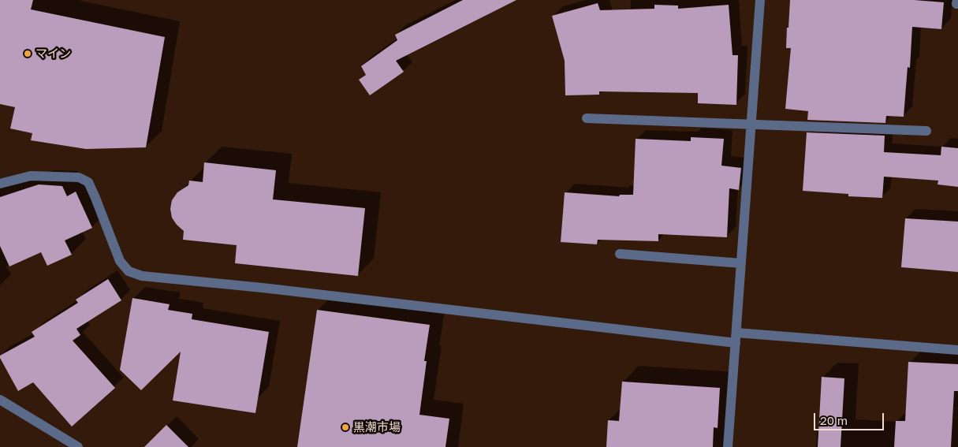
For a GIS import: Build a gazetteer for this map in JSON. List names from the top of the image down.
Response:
{
  "places": ["マイン", "黒潮市場"],
  "scale_bar": "20 m"
}
